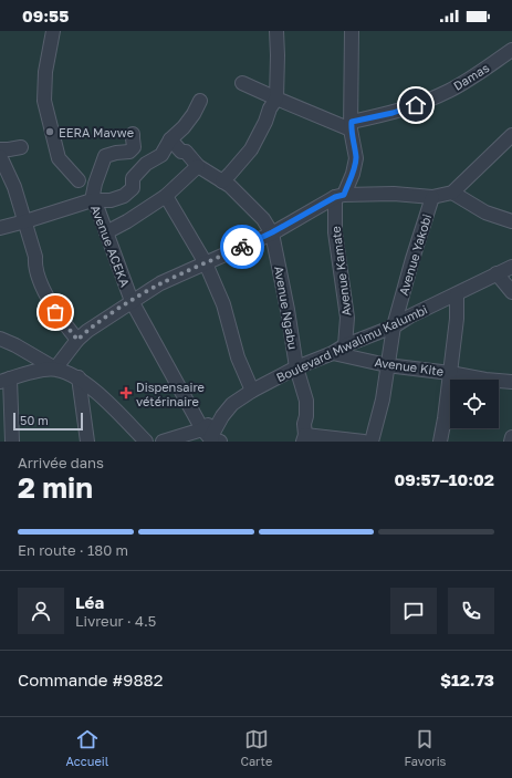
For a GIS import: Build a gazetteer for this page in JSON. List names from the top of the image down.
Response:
{
  "streets": {
    "street": [
      "Damas",
      "Avenue ACEKA",
      "Avenue Yakobi",
      "Avenue Kamate",
      "Avenue Ngabu",
      "Boulevard Mwalimu Kalumbi",
      "Avenue Kite"
    ]
  },
  "crossings": [
    ["Avenue ACEKA", "Boulevard Mwalimu Kalumbi"],
    ["Avenue Yakobi", "Boulevard Mwalimu Kalumbi"],
    ["Avenue Yakobi", "Avenue Kite"],
    ["Avenue Kamate", "Boulevard Mwalimu Kalumbi"],
    ["Avenue Ngabu", "Boulevard Mwalimu Kalumbi"],
    ["Boulevard Mwalimu Kalumbi", "Avenue Kite"]
  ],
  "places": {
    "other": ["EERA Mavwe"],
    "health": ["Dispensaire vétérinaire"]
  },
  "scale_bar": "50 m",
  "page": {
    "status": "09:55",
    "scale": "50 m",
    "heading": ["2 min", "Arrivée dans", "09:57–10:02"],
    "panel": [
      "Léa",
      "Livreur · 4.5",
      "Commande #9882",
      "$12.73"
    ],
    "bar": "En route · 180 m",
    "tabs": ["Accueil", "Carte", "Favoris"]
  }
}
